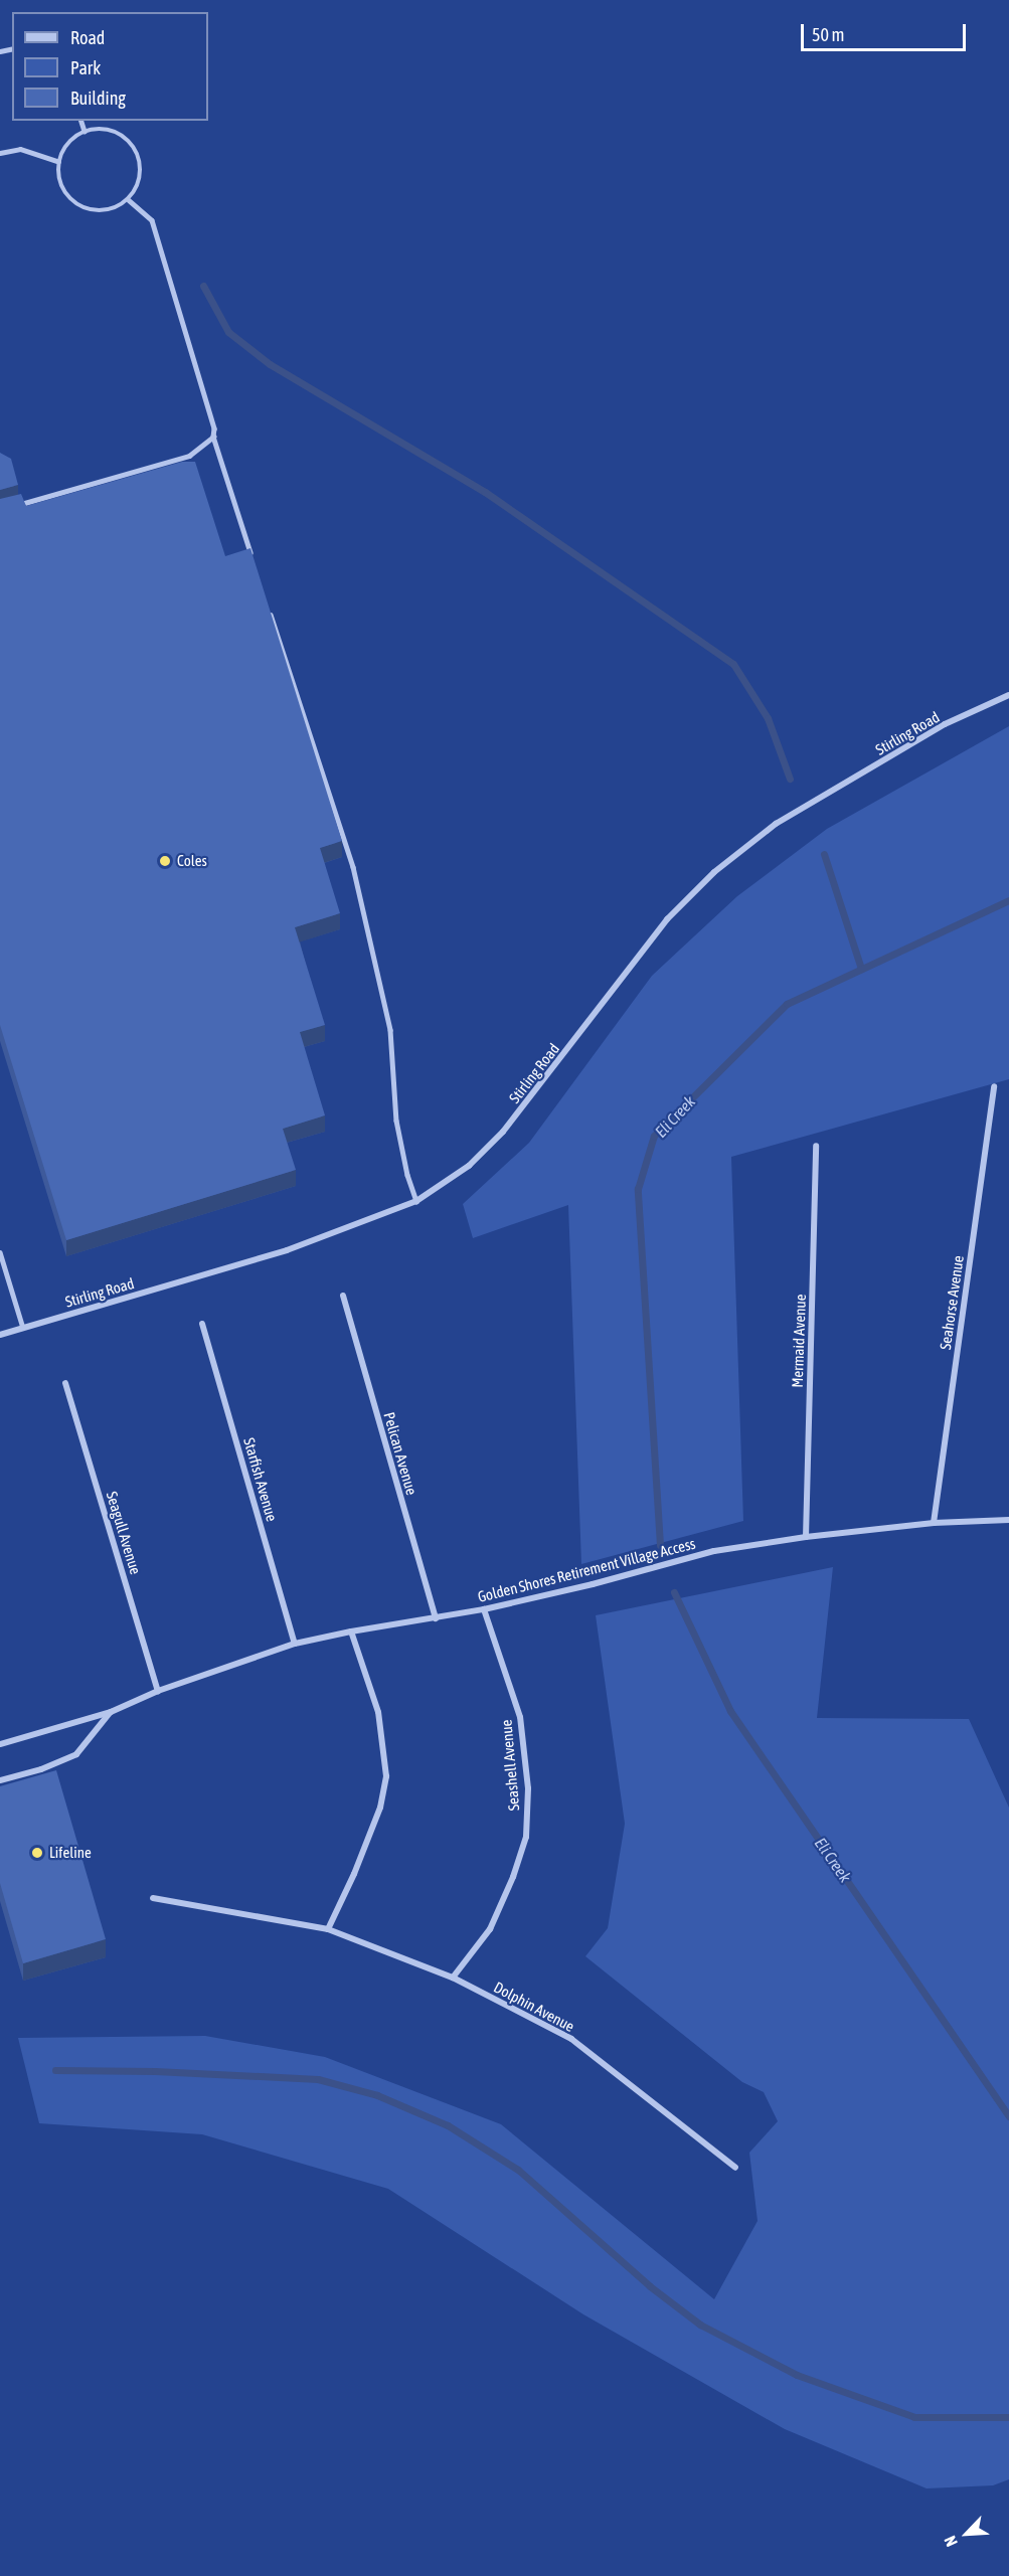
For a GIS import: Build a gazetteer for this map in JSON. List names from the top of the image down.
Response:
{
  "streets": {
    "street": [
      "Stirling Road",
      "Seahorse Avenue",
      "Mermaid Avenue",
      "Pelican Avenue",
      "Starfish Avenue",
      "Seagull Avenue",
      "Golden Shores Retirement Village Access",
      "Seashell Avenue",
      "Dolphin Avenue"
    ]
  },
  "crossings": [
    ["Seahorse Avenue", "Golden Shores Retirement Village Access"],
    ["Mermaid Avenue", "Golden Shores Retirement Village Access"],
    ["Pelican Avenue", "Golden Shores Retirement Village Access"],
    ["Starfish Avenue", "Golden Shores Retirement Village Access"],
    ["Seagull Avenue", "Golden Shores Retirement Village Access"],
    ["Golden Shores Retirement Village Access", "Seashell Avenue"],
    ["Seashell Avenue", "Dolphin Avenue"]
  ],
  "water": ["Eli Creek"],
  "places": ["Coles", "Lifeline"],
  "legend": ["Road", "Park", "Building"],
  "scale_bar": "50 m",
  "north": "bottom left"
}
